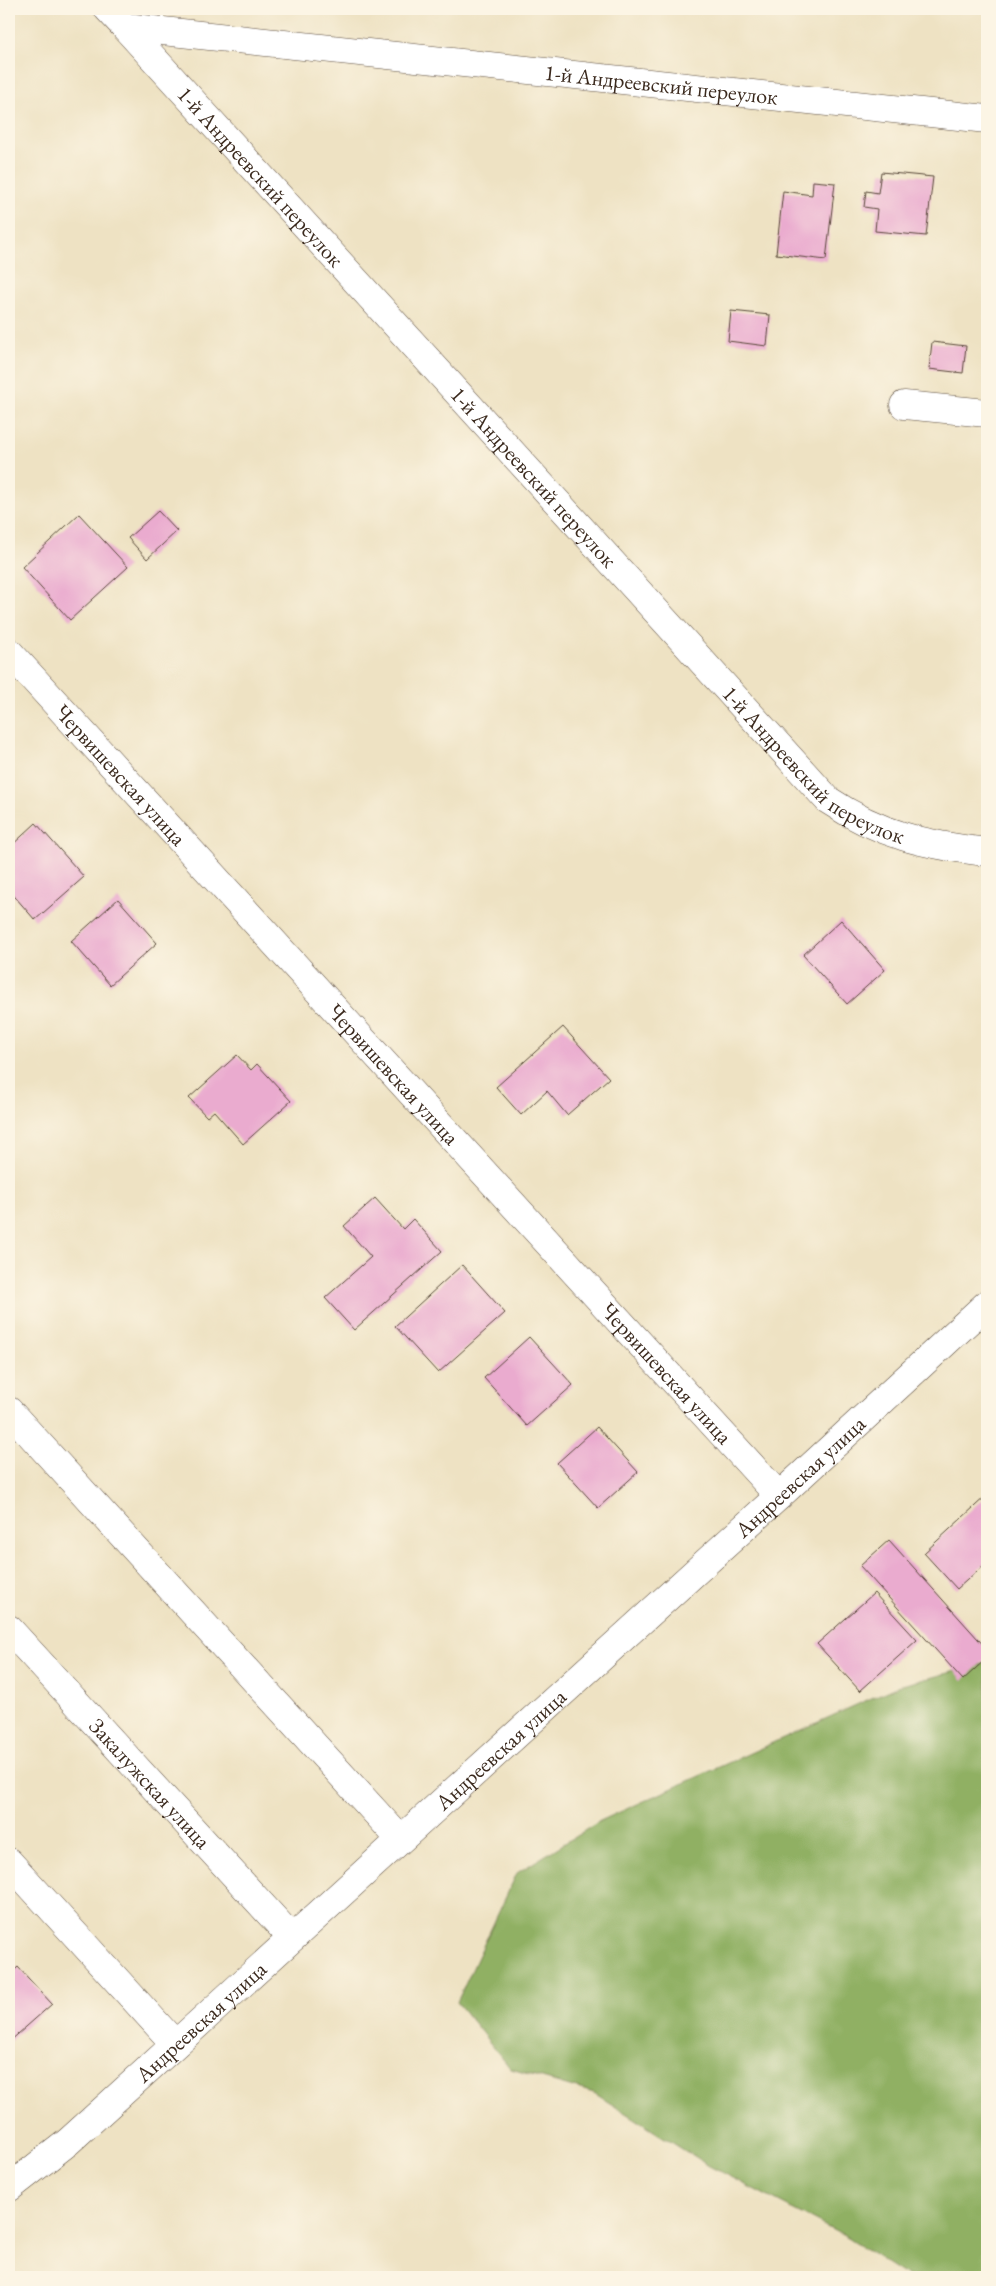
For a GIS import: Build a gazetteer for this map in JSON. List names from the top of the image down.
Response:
{
  "streets": {
    "street": [
      "1-й Андреевский переулок",
      "Червишевская улица",
      "Андреевская улица",
      "Закалужская улица"
    ]
  },
  "crossings": [
    ["Червишевская улица", "Андреевская улица"],
    ["Андреевская улица", "Закалужская улица"]
  ]
}
